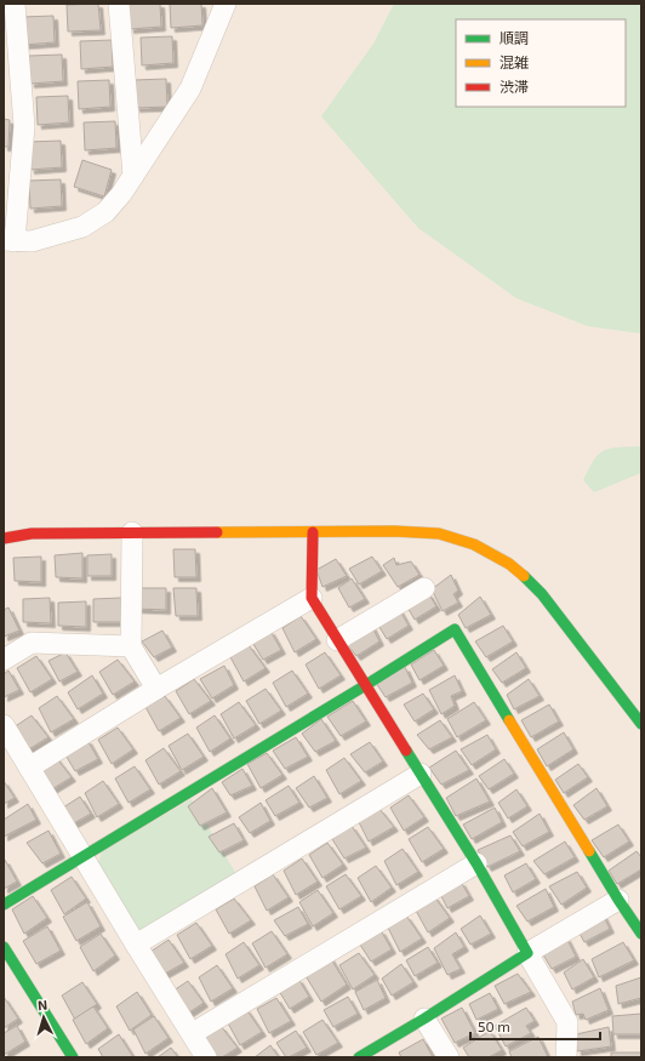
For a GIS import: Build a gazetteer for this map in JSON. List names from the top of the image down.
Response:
{
  "legend": ["順調", "混雑", "渋滞"],
  "scale_bar": "50 m",
  "north": "top"
}
